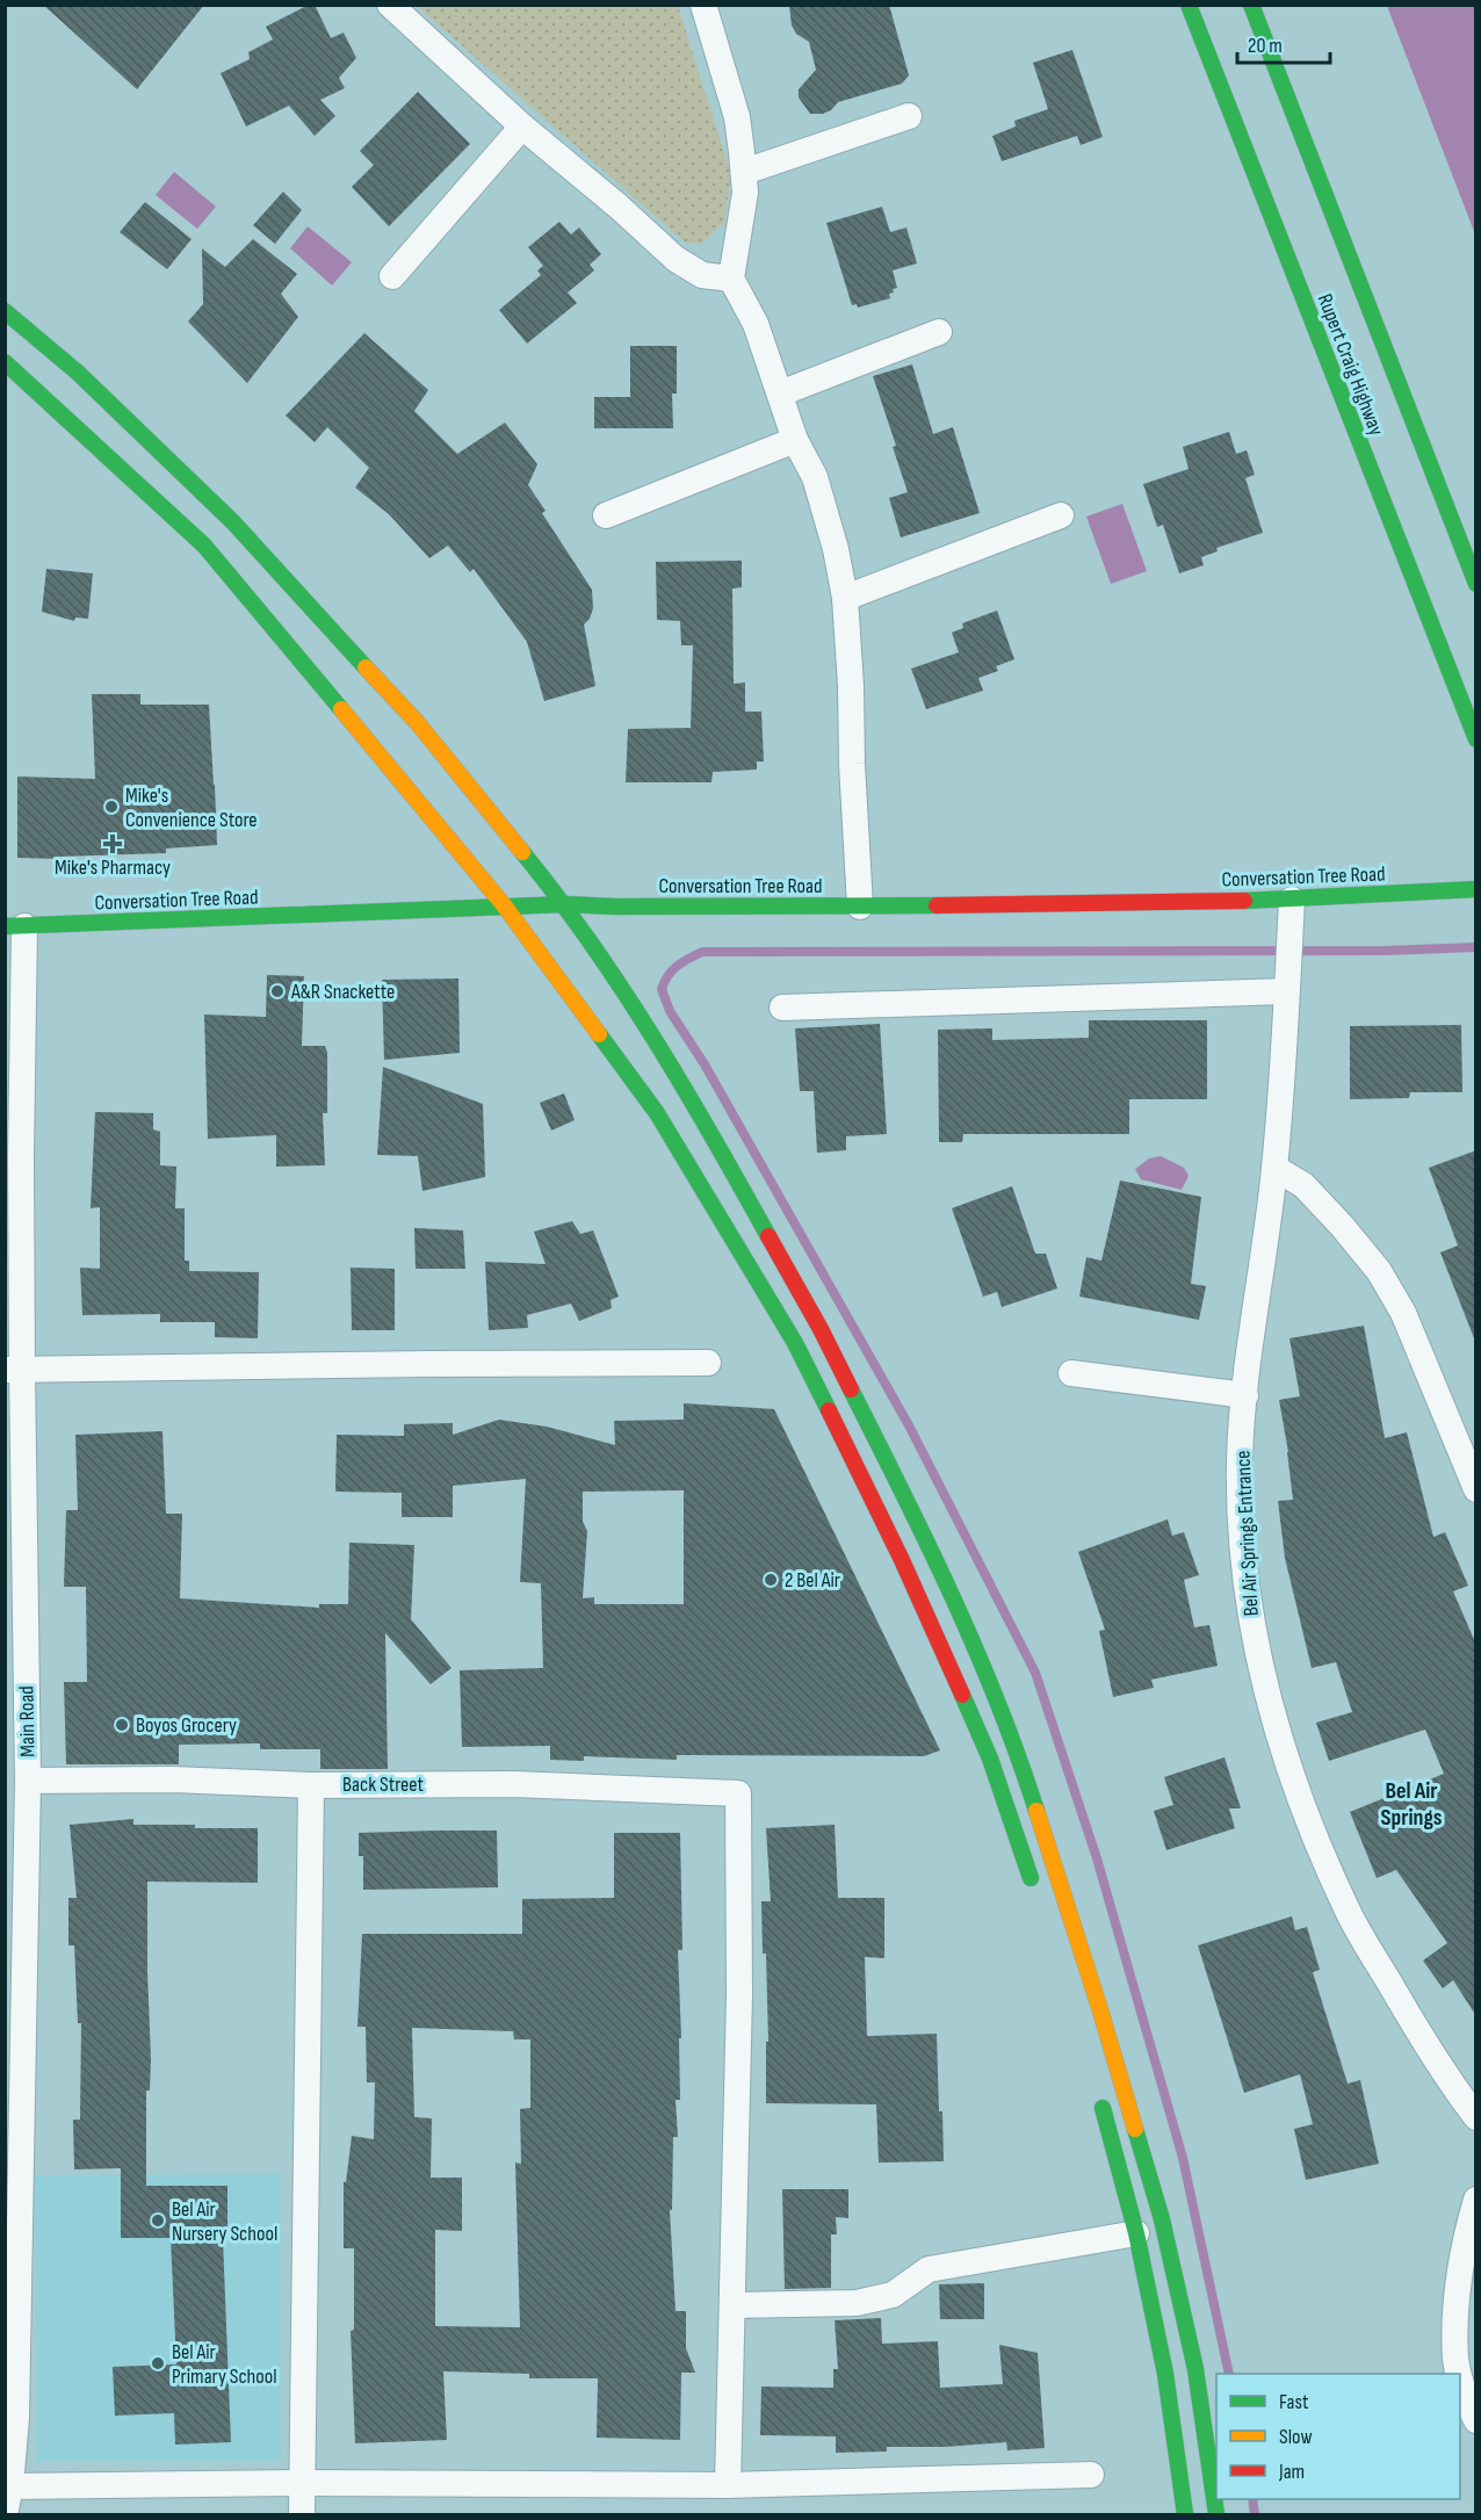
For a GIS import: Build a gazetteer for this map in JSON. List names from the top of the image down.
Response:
{
  "streets": {
    "main road": ["Rupert Craig Highway", "Conversation Tree Road"],
    "street": ["Bel Air Springs Entrance", "Main Road", "Back Street"]
  },
  "crossings": [
    ["Conversation Tree Road", "Bel Air Springs Entrance"],
    ["Conversation Tree Road", "Main Road"],
    ["Main Road", "Back Street"]
  ],
  "districts": ["Bel Air Springs"],
  "places": {
    "other": [
      "Mike's Convenience Store",
      "A&R Snackette",
      "2 Bel Air",
      "Boyos Grocery",
      "Bel Air Nursery School",
      "Bel Air Primary School"
    ],
    "health": ["Mike's Pharmacy"]
  },
  "legend": ["Fast", "Slow", "Jam"],
  "scale_bar": "20 m"
}
